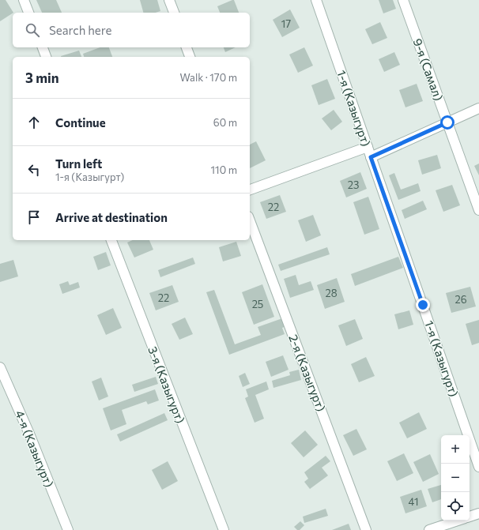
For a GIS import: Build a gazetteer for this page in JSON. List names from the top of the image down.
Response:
{
  "streets": {
    "street": [
      "9-я (Самал)",
      "1-я (Казыгурт)",
      "2-я (Казыгурт)",
      "3-я (Казыгурт)",
      "4-я (Казыгурт)"
    ]
  },
  "house_numbers": [
    "17",
    "23",
    "22",
    "28",
    "22",
    "26",
    "25",
    "41"
  ],
  "page": {
    "search": "Search here",
    "heading": ["3 min", "Walk · 170 m"],
    "list": [
      ["Continue", "60 m"],
      ["Turn left", "1-я (Казыгурт)", "110 m"],
      "Arrive at destination"
    ],
    "map_buttons": ["+", "−"]
  }
}
